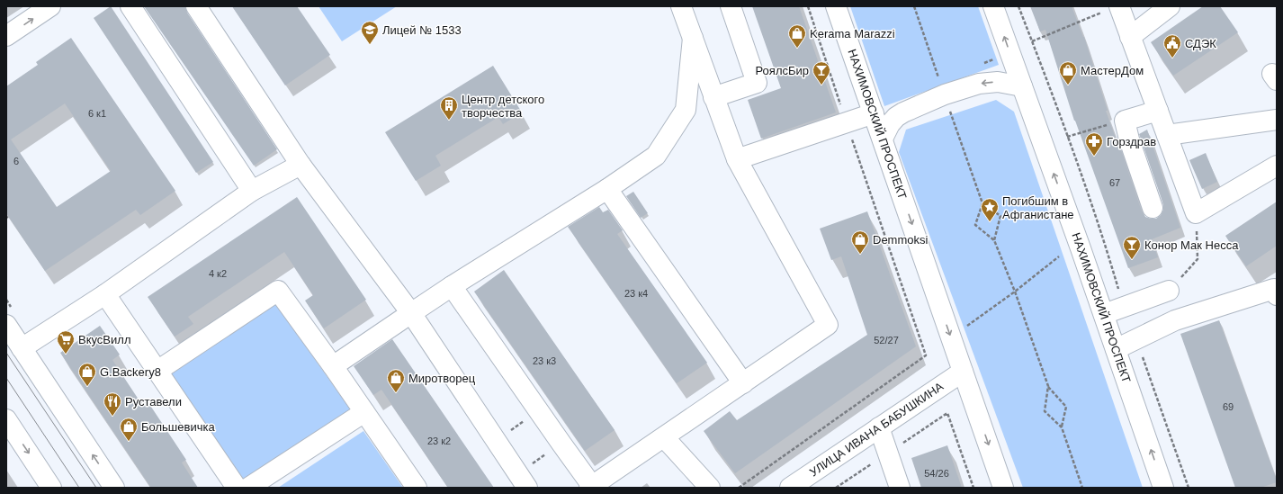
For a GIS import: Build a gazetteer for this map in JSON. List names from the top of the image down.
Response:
{
  "streets": {
    "main road": ["НАХИМОВСКИЙ ПРОСПЕКТ", "УЛИЦА ИВАНА БАБУШКИНА"]
  },
  "crossings": [
    ["НАХИМОВСКИЙ ПРОСПЕКТ", "УЛИЦА ИВАНА БАБУШКИНА"]
  ],
  "places": {
    "school or university": ["Лицей № 1533"],
    "shop": [
      "Kerama Marazzi",
      "МастерДом",
      "Demmoksi",
      "G.Backery8",
      "Миротворец",
      "Большевичка"
    ],
    "public building": ["СДЭК"],
    "bar": ["РоялсБир", "Конор Мак Несса"],
    "building": ["Центр детского творчества"],
    "pharmacy": ["Горздрав"],
    "place": ["Погибшим в Афганистане"],
    "supermarket": ["ВкусВилл"],
    "restaurant": ["Руставели"]
  },
  "house_numbers": [
    "6 к1",
    "6",
    "67",
    "4 к2",
    "23 к4",
    "52/27",
    "23 к3",
    "69",
    "23 к2",
    "54/26"
  ]
}
